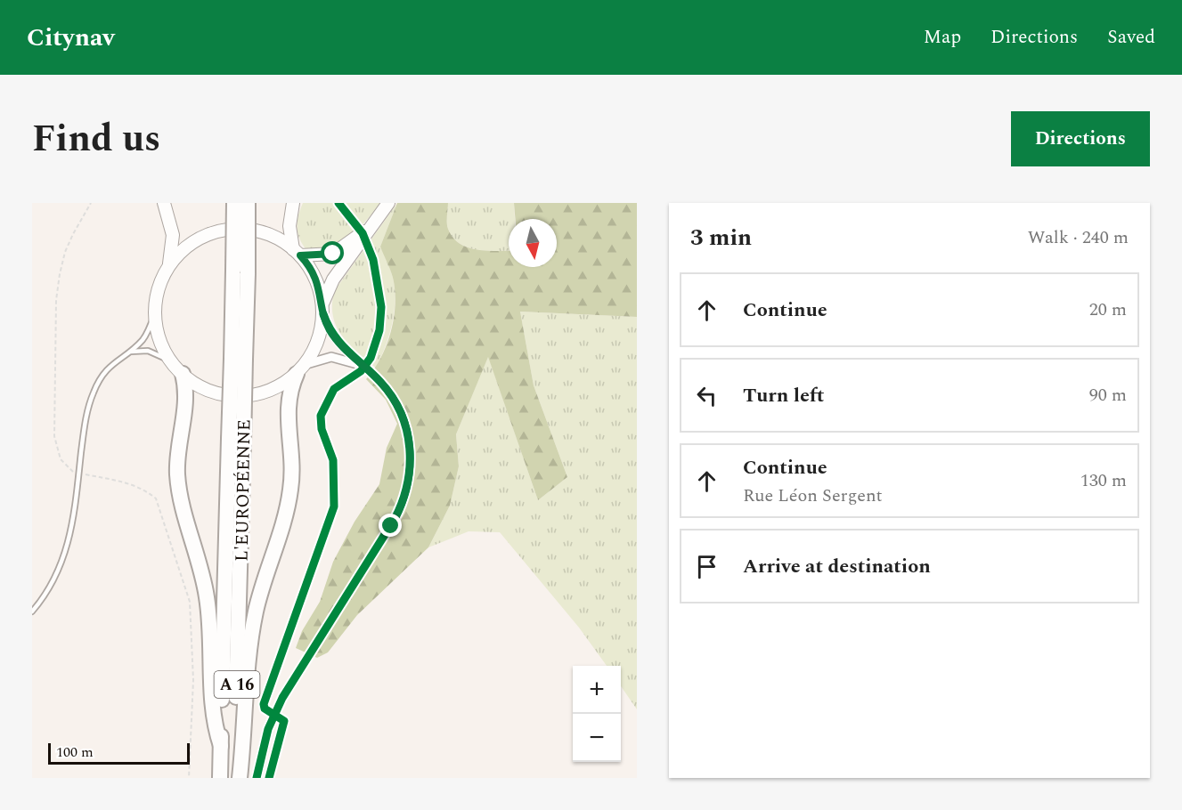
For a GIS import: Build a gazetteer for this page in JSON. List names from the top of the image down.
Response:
{
  "streets": {
    "highway": ["L'EUROPÉENNE", "A 16"]
  },
  "scale_bar": "100 m",
  "north": "bottom",
  "page": {
    "header": "Citynav",
    "nav": ["Map", "Directions", "Saved"],
    "title": "Find us",
    "buttons": "Directions",
    "heading": ["3 min", "Walk · 240 m"],
    "list": [
      ["Continue", "20 m"],
      ["Turn left", "90 m"],
      ["Continue", "Rue Léon Sergent", "130 m"],
      "Arrive at destination"
    ],
    "map_buttons": ["+", "−"],
    "scale": "100 m"
  }
}
